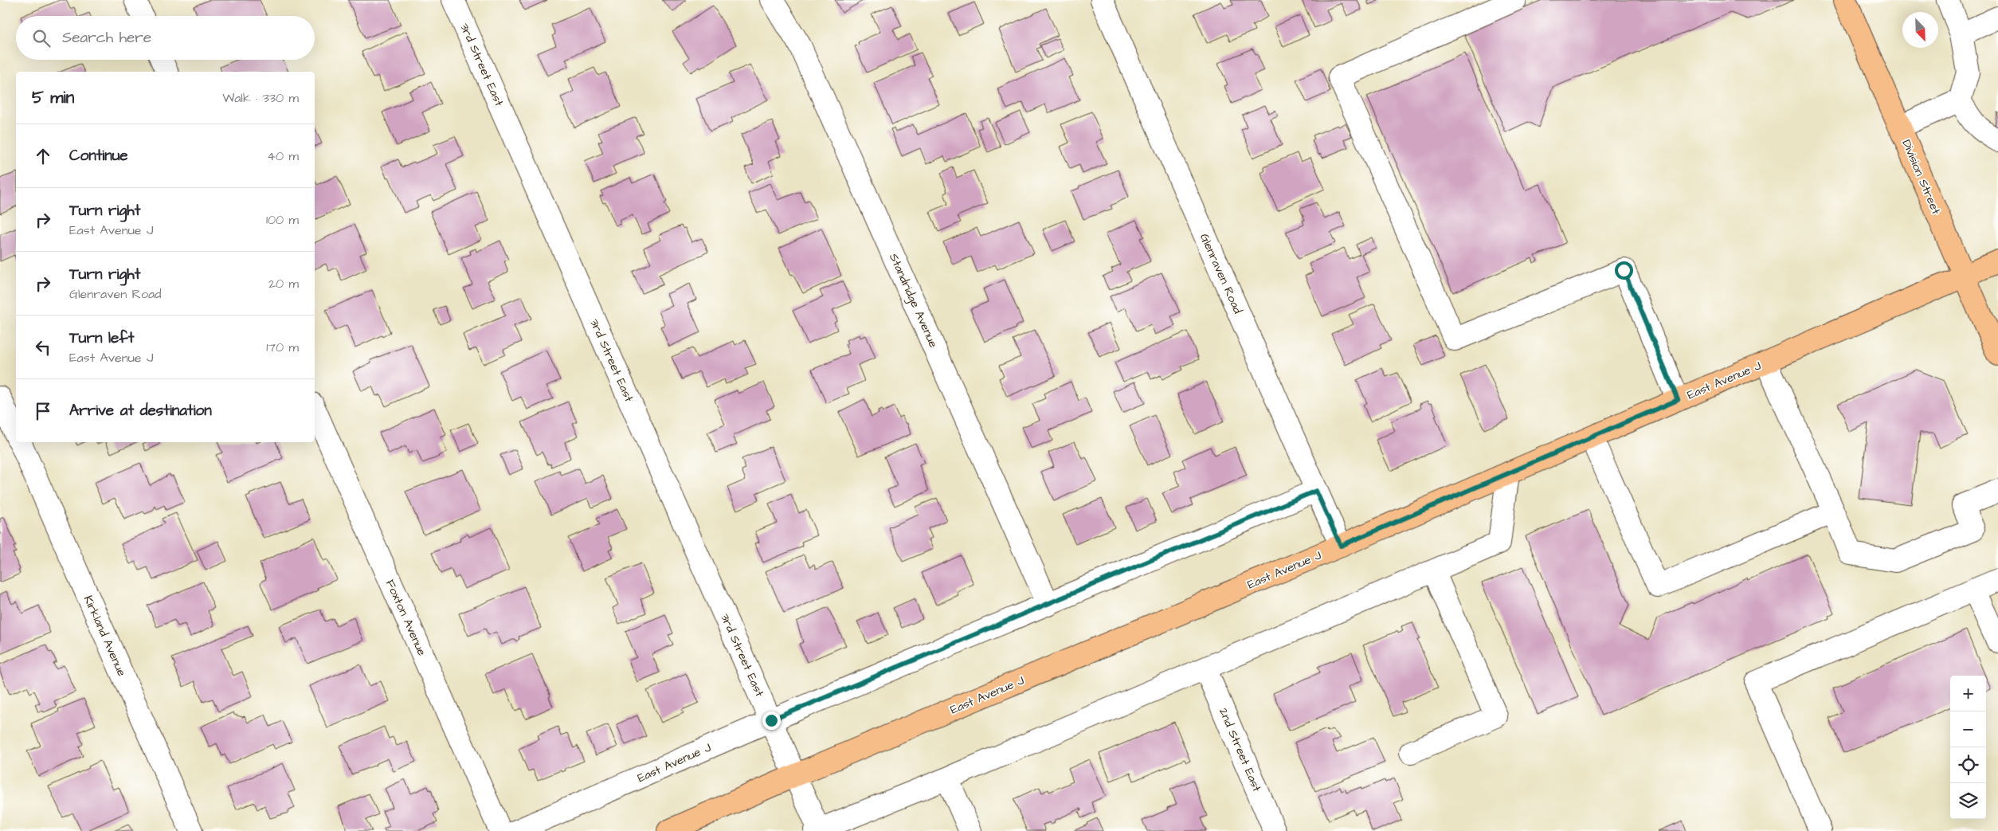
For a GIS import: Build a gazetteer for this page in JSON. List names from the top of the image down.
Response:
{
  "streets": {
    "main road": ["Division Street", "East Avenue J"],
    "street": [
      "3rd Street East",
      "Glenraven Road",
      "Standridge Avenue",
      "Foxton Avenue",
      "Kirkland Avenue",
      "2nd Street East"
    ]
  },
  "crossings": [
    ["3rd Street East", "East Avenue J"],
    ["Division Street", "East Avenue J"],
    ["Glenraven Road", "East Avenue J"],
    ["Standridge Avenue", "East Avenue J"]
  ],
  "north": "bottom right",
  "page": {
    "search": "Search here",
    "heading": ["5 min", "Walk · 330 m"],
    "list": [
      ["Continue", "40 m"],
      ["Turn right", "East Avenue J", "100 m"],
      ["Turn right", "Glenraven Road", "20 m"],
      ["Turn left", "East Avenue J", "170 m"],
      "Arrive at destination"
    ],
    "map_buttons": ["+", "−"]
  }
}
